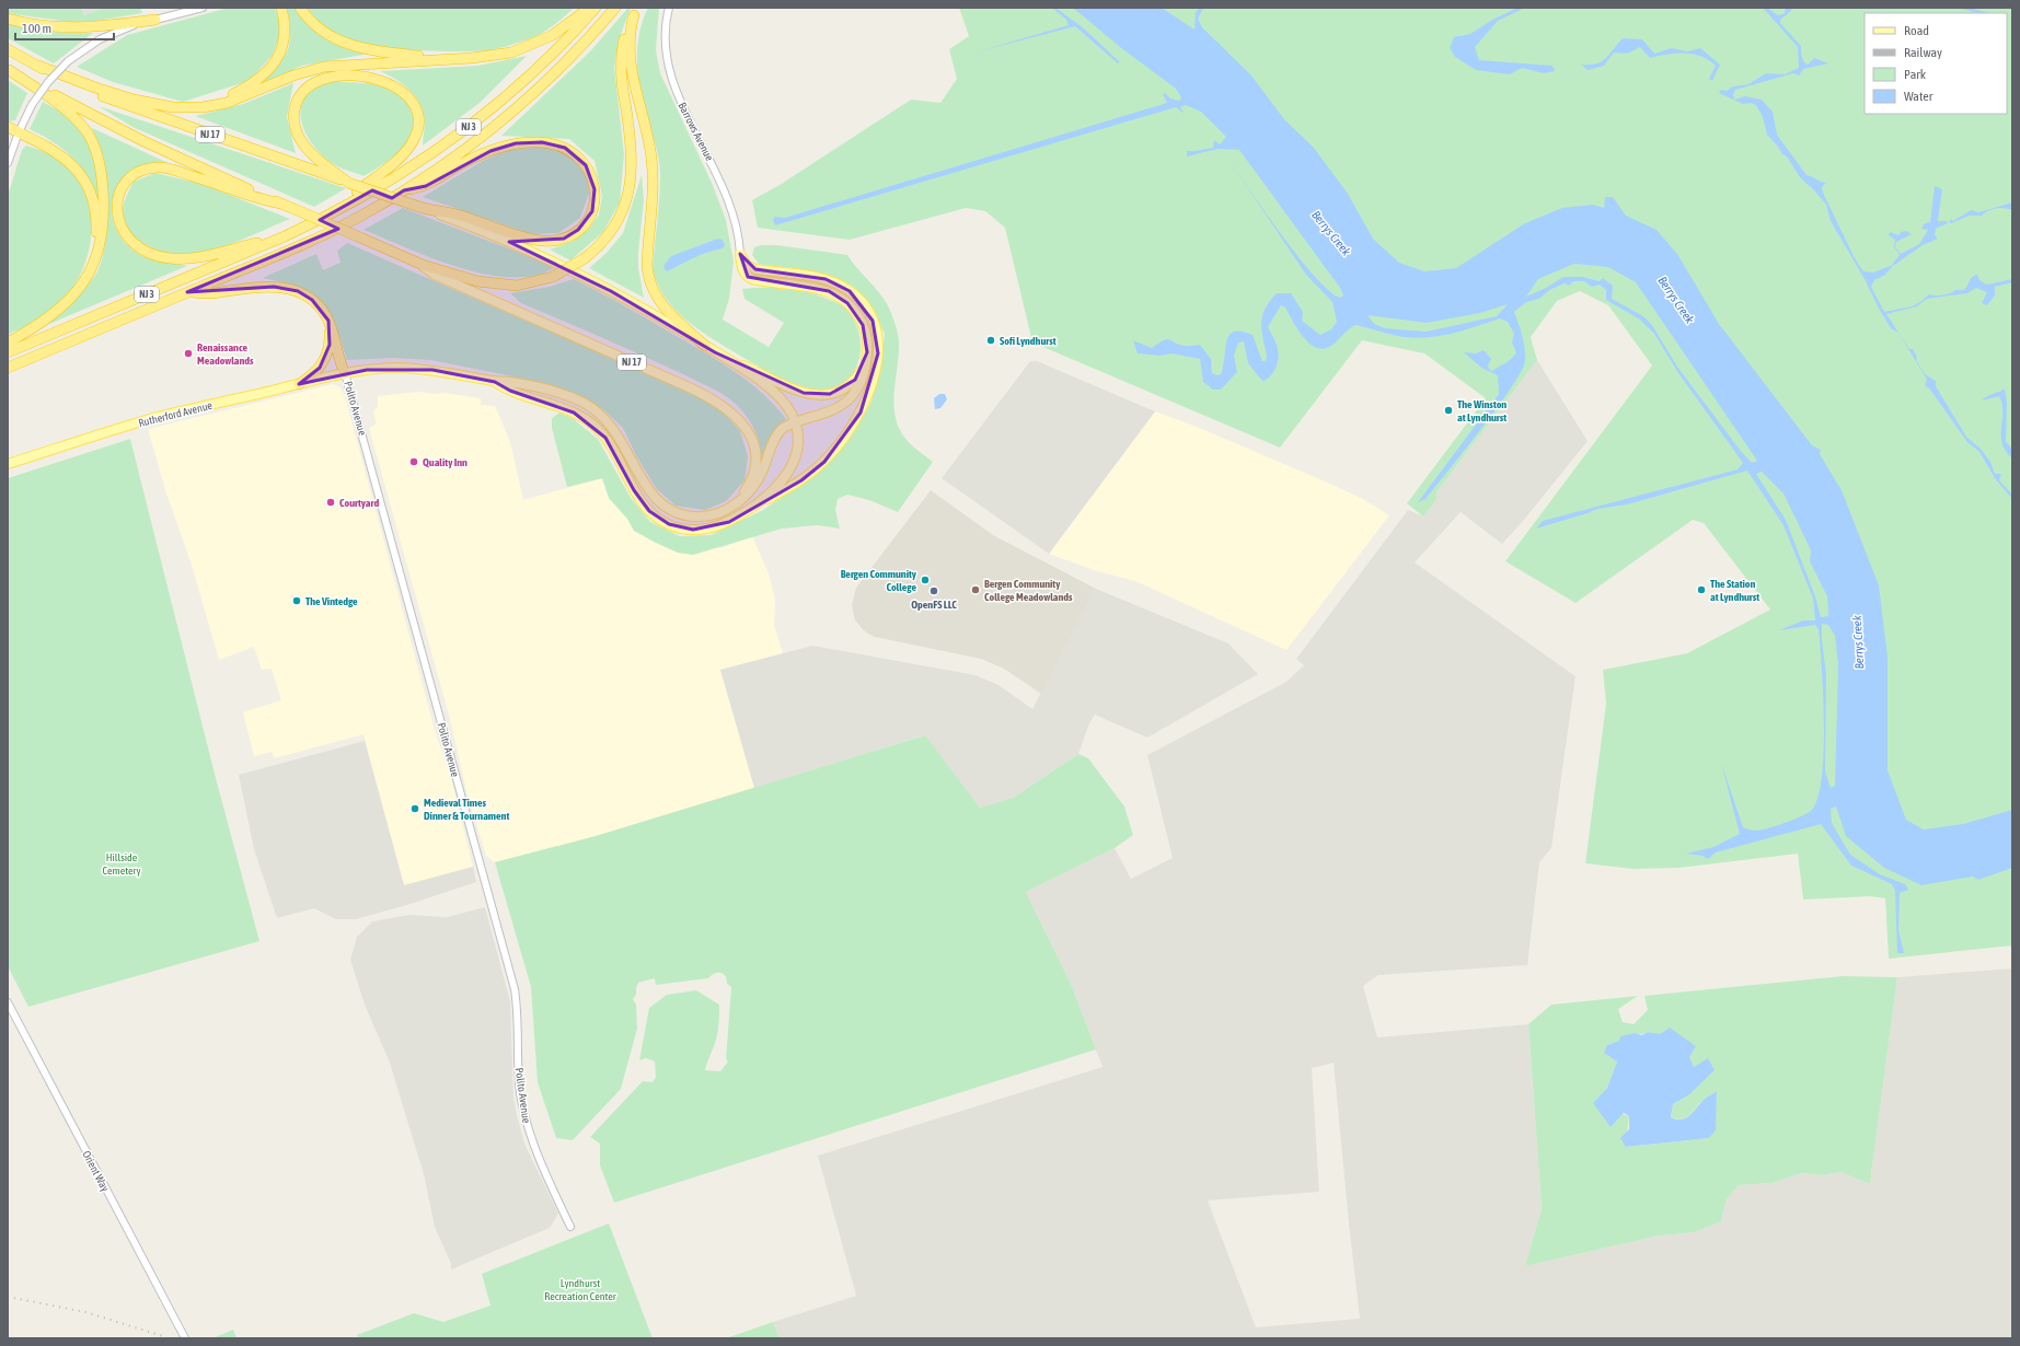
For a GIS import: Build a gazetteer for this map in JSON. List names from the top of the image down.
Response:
{
  "streets": {
    "highway": ["NJ 3", "NJ 17"],
    "main road": ["Rutherford Avenue"],
    "street": ["Barrows Avenue", "Polito Avenue", "Orient Way"]
  },
  "crossings": [
    ["NJ 17", "Polito Avenue"],
    ["NJ 17", "Rutherford Avenue"],
    ["Polito Avenue", "Rutherford Avenue"]
  ],
  "water": ["Berrys Creek"],
  "parks": ["Hillside Cemetery", "Lyndhurst Recreation Center"],
  "places": [
    "Sofi Lyndhurst",
    "Renaissance Meadowlands",
    "The Winston at Lyndhurst",
    "Quality Inn",
    "Courtyard",
    "Bergen Community College",
    "Bergen Community College Meadowlands",
    "The Station at Lyndhurst",
    "OpenFS LLC",
    "The Vintedge",
    "Medieval Times Dinner & Tournament"
  ],
  "legend": [
    "Road",
    "Railway",
    "Park",
    "Water"
  ],
  "scale_bar": "100 m"
}
